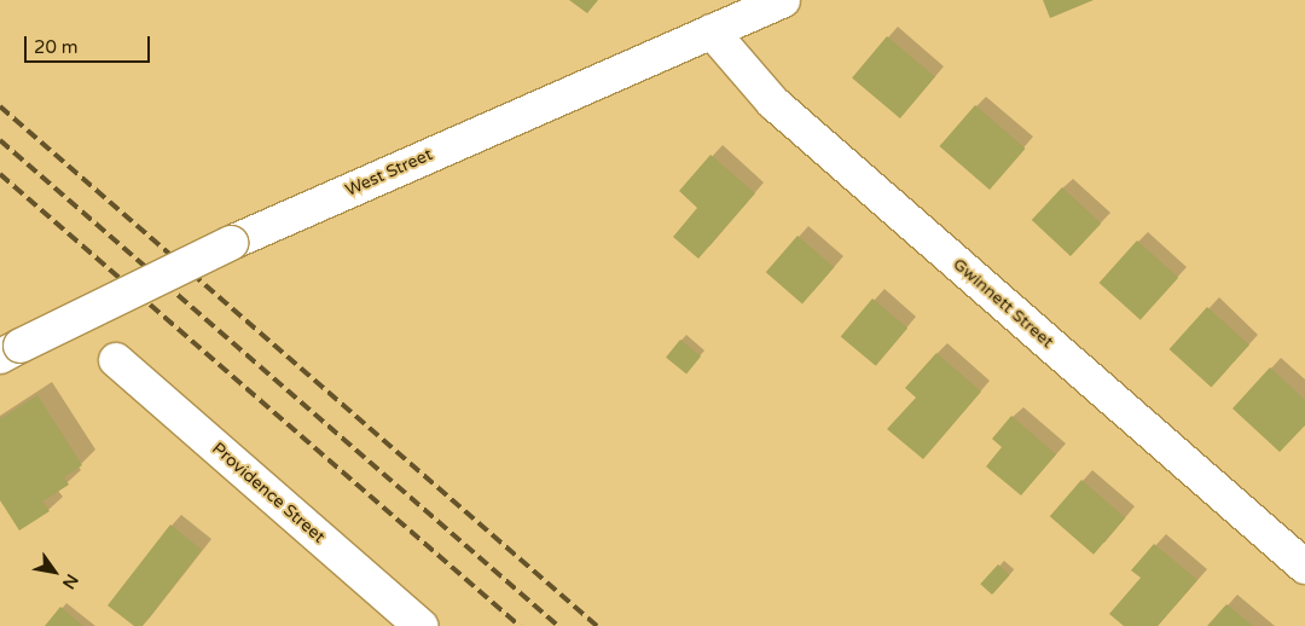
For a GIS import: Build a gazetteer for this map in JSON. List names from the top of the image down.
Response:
{
  "streets": {
    "street": ["West Street", "Gwinnett Street", "Providence Street"]
  },
  "crossings": [
    ["West Street", "Gwinnett Street"]
  ],
  "scale_bar": "20 m",
  "north": "bottom right"
}
